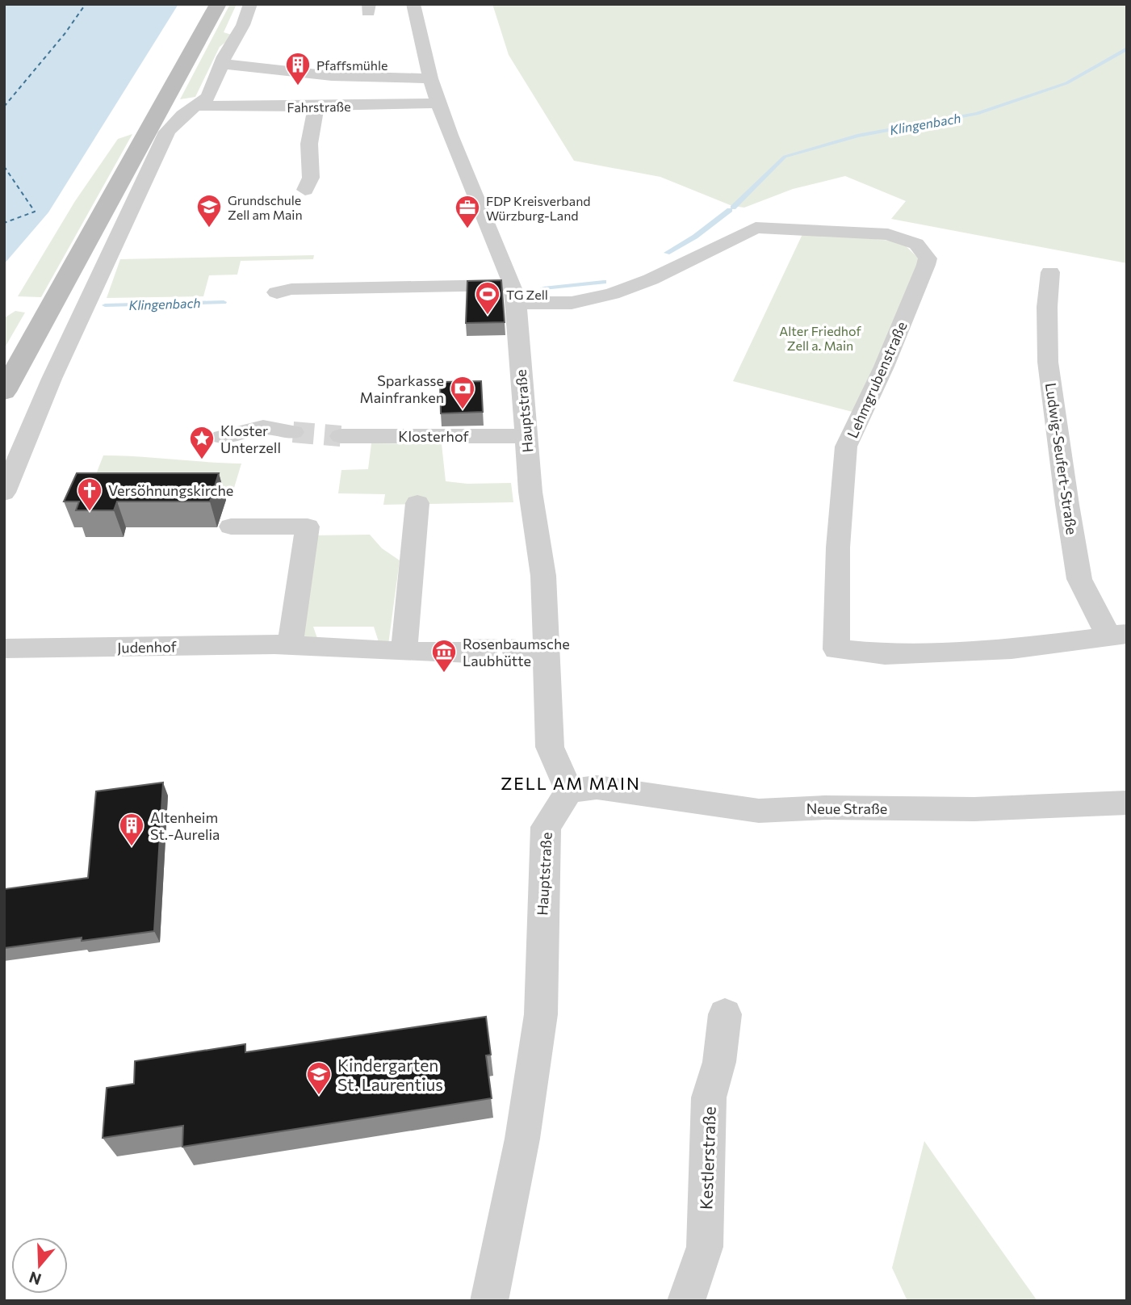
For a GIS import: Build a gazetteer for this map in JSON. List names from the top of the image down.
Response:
{
  "streets": {
    "street": [
      "Fahrstraße",
      "Lehmgrubenstraße",
      "Hauptstraße",
      "Klosterhof",
      "Ludwig-Seufert-Straße",
      "Judenhof",
      "Neue Straße",
      "Kestlerstraße"
    ]
  },
  "crossings": [
    ["Fahrstraße", "Hauptstraße"],
    ["Lehmgrubenstraße", "Hauptstraße"],
    ["Lehmgrubenstraße", "Ludwig-Seufert-Straße"],
    ["Hauptstraße", "Klosterhof"],
    ["Hauptstraße", "Neue Straße"]
  ],
  "districts": ["ZELL AM MAIN"],
  "water": ["Klingenbach"],
  "parks": ["Alter Friedhof Zell a. Main"],
  "places": {
    "building": ["Pfaffsmühle", "Altenheim St.-Aurelia"],
    "school or university": ["Grundschule Zell am Main", "Kindergarten St. Laurentius"],
    "office": ["FDP Kreisverband Würzburg-Land"],
    "sports": ["TG Zell"],
    "bank": ["Sparkasse Mainfranken"],
    "place": ["Kloster Unterzell"],
    "church": ["Versöhnungskirche"],
    "museum": ["Rosenbaumsche Laubhütte"]
  },
  "north": "bottom"
}
